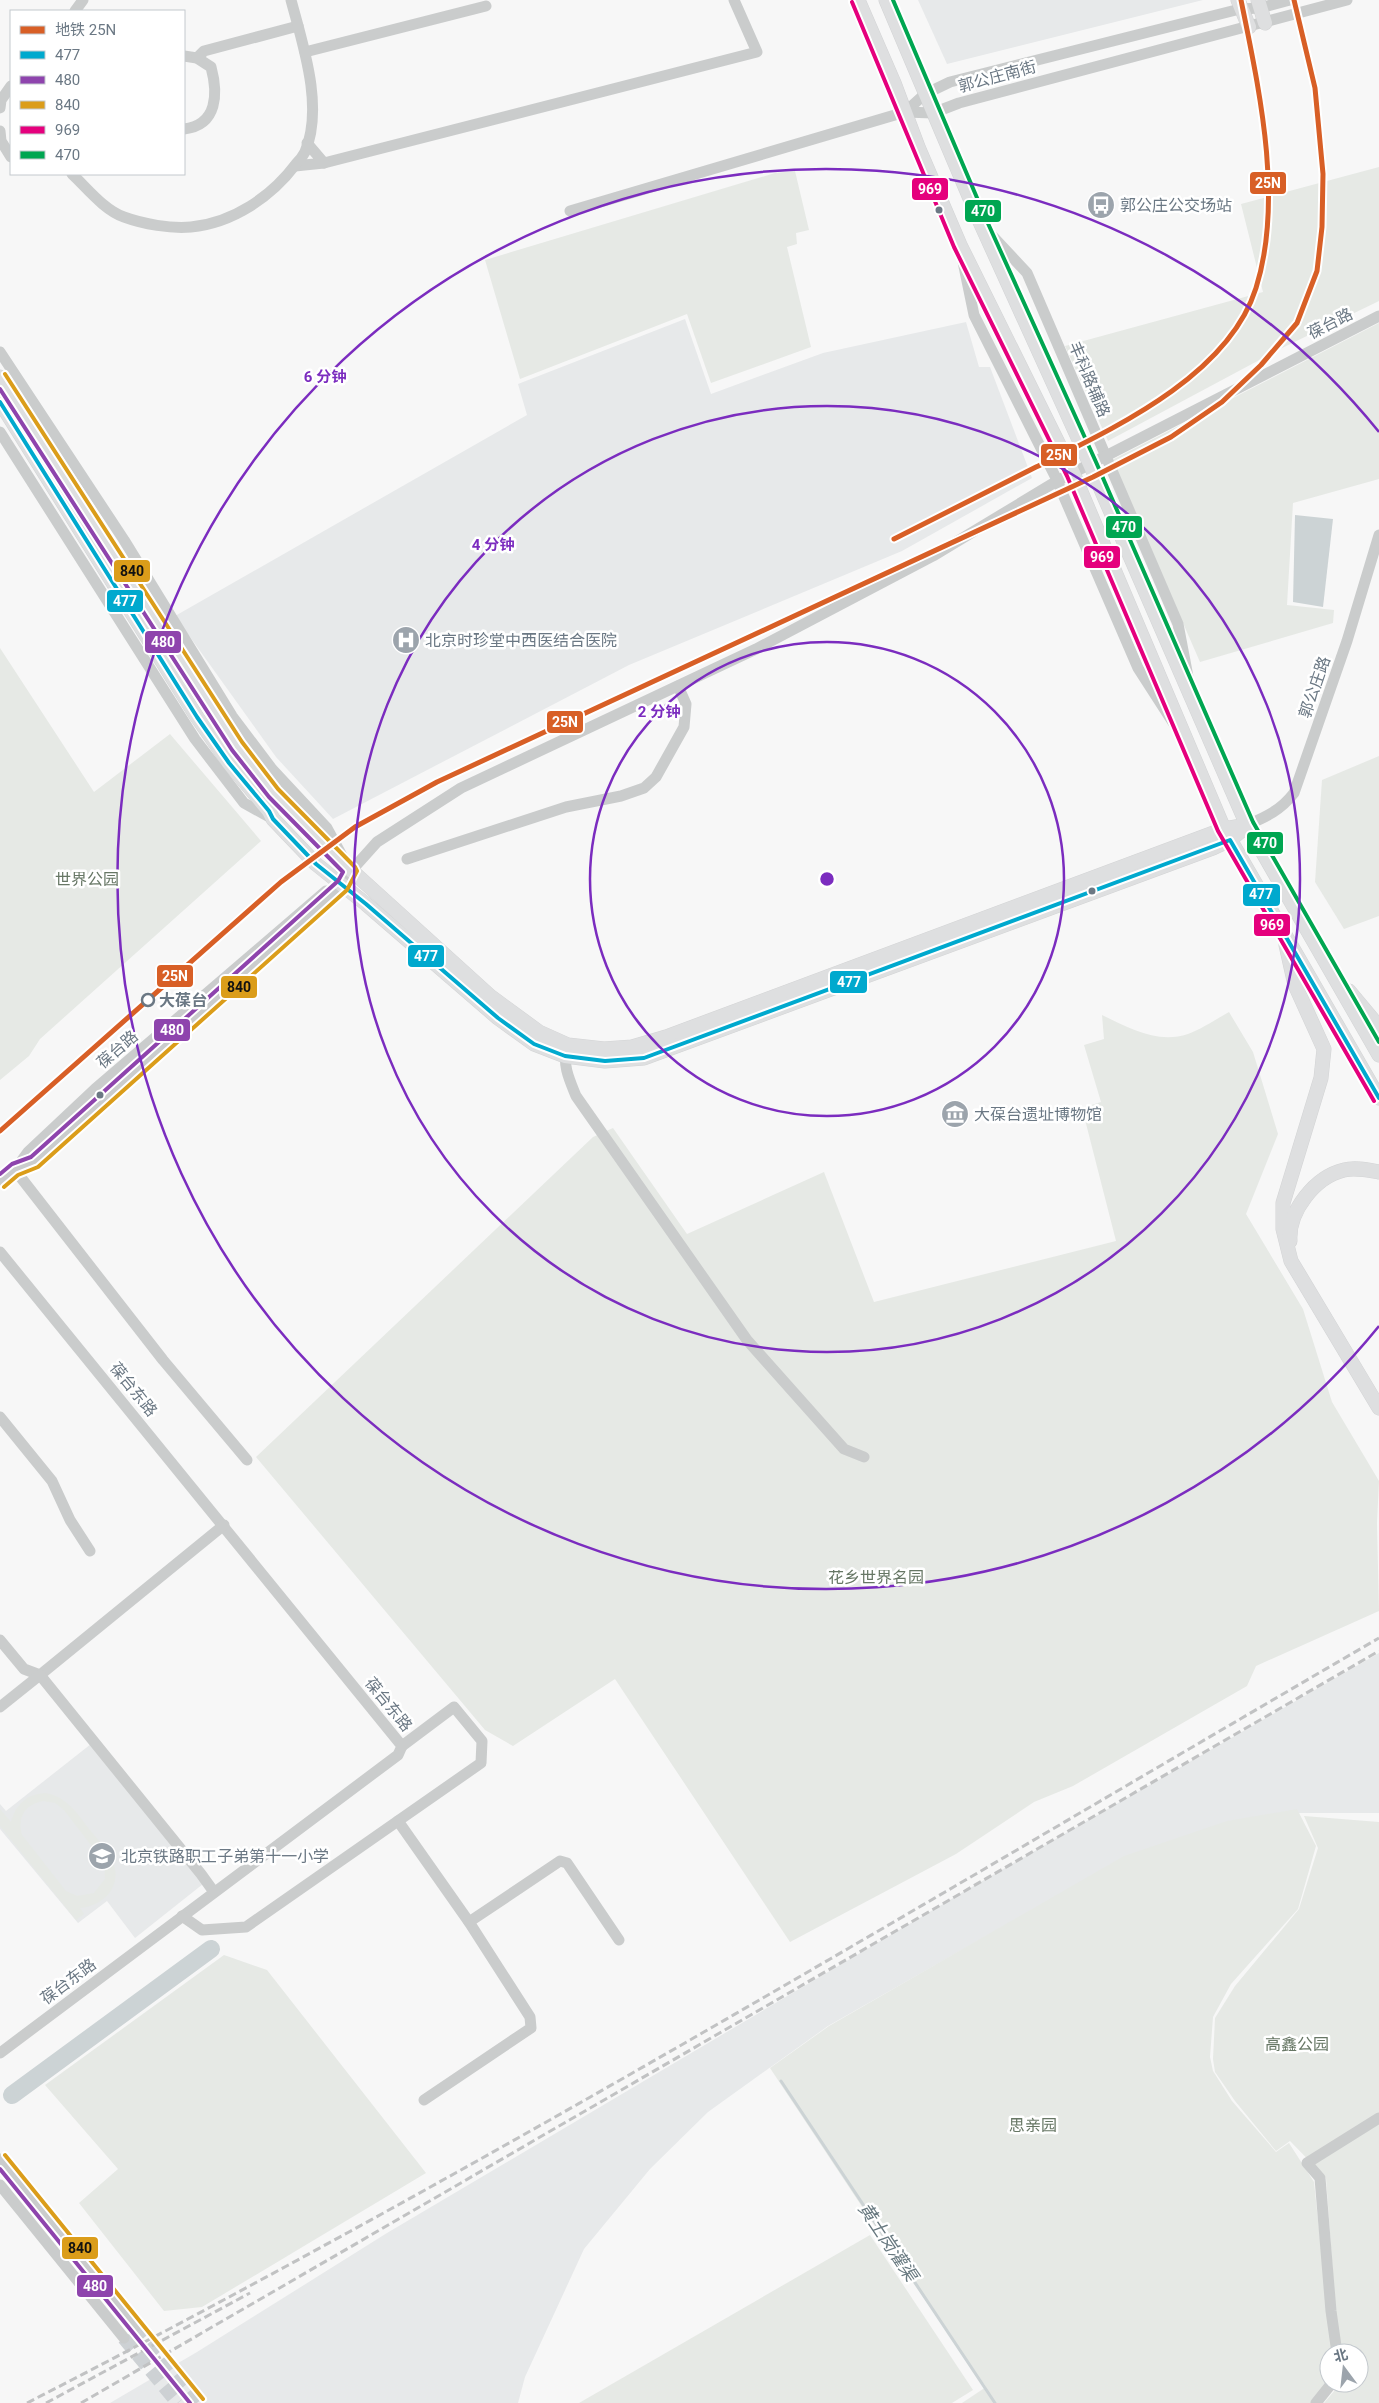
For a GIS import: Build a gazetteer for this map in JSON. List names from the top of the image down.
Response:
{
  "streets": {
    "street": [
      "郭公庄南街",
      "葆台路",
      "丰科路辅路",
      "郭公庄路",
      "葆台东路"
    ]
  },
  "crossings": [
    ["葆台路", "丰科路辅路"]
  ],
  "water": ["黄土岗灌渠"],
  "parks": [
    "世界公园",
    "花乡世界名园",
    "高鑫公园",
    "思亲园"
  ],
  "places": {
    "bus stop": ["郭公庄公交场站"],
    "hospital": ["北京时珍堂中西医结合医院"],
    "other": ["大葆台"],
    "museum": ["大葆台遗址博物馆"],
    "school or university": ["北京铁路职工子弟第十一小学"]
  },
  "lines": [
    "metro line 25N",
    "transit line 470",
    "transit line 969",
    "transit line 840",
    "transit line 480",
    "transit line 477"
  ],
  "legend": [
    "地铁 25N",
    "477",
    "480",
    "840",
    "969",
    "470"
  ],
  "north": "top",
  "rings": ["6 分钟", "4 分钟", "2 分钟"]
}
